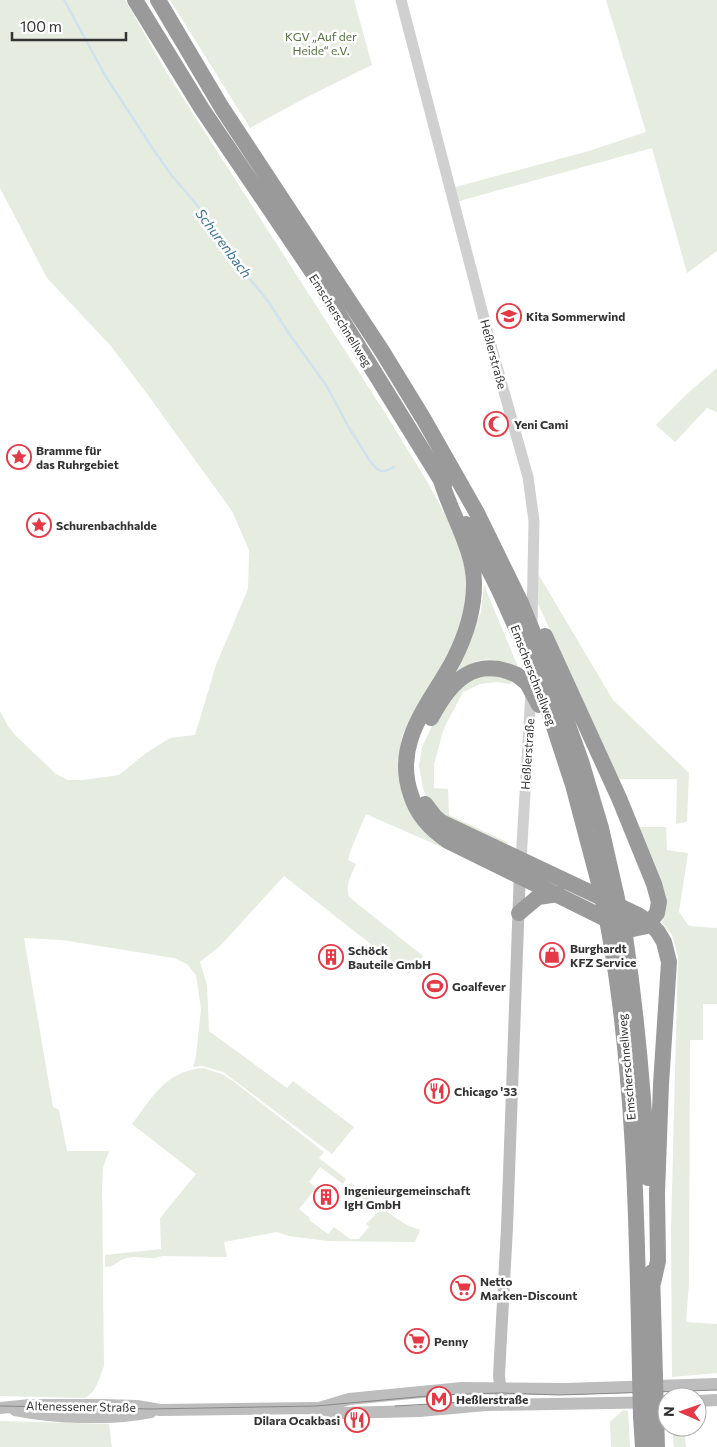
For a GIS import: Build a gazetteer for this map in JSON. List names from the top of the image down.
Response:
{
  "streets": {
    "highway": ["Emscherschnellweg"],
    "main road": ["Heßlerstraße", "Altenessener Straße"]
  },
  "crossings": [
    ["Emscherschnellweg", "Altenessener Straße"],
    ["Heßlerstraße", "Altenessener Straße"]
  ],
  "water": ["Schurenbach"],
  "parks": ["KGV „Auf der Heide“ e.V."],
  "places": {
    "school or university": ["Kita Sommerwind"],
    "mosque": ["Yeni Cami"],
    "place": ["Bramme für das Ruhrgebiet", "Schurenbachhalde"],
    "shop": ["Burghardt KFZ Service"],
    "building": ["Schöck Bauteile GmbH", "Ingenieurgemeinschaft IgH GmbH"],
    "sports": ["Goalfever"],
    "restaurant": ["Chicago '33", "Dilara Ocakbasi"],
    "supermarket": ["Netto Marken-Discount", "Penny"],
    "metro station": ["Heßlerstraße"]
  },
  "scale_bar": "100 m",
  "north": "left"
}
